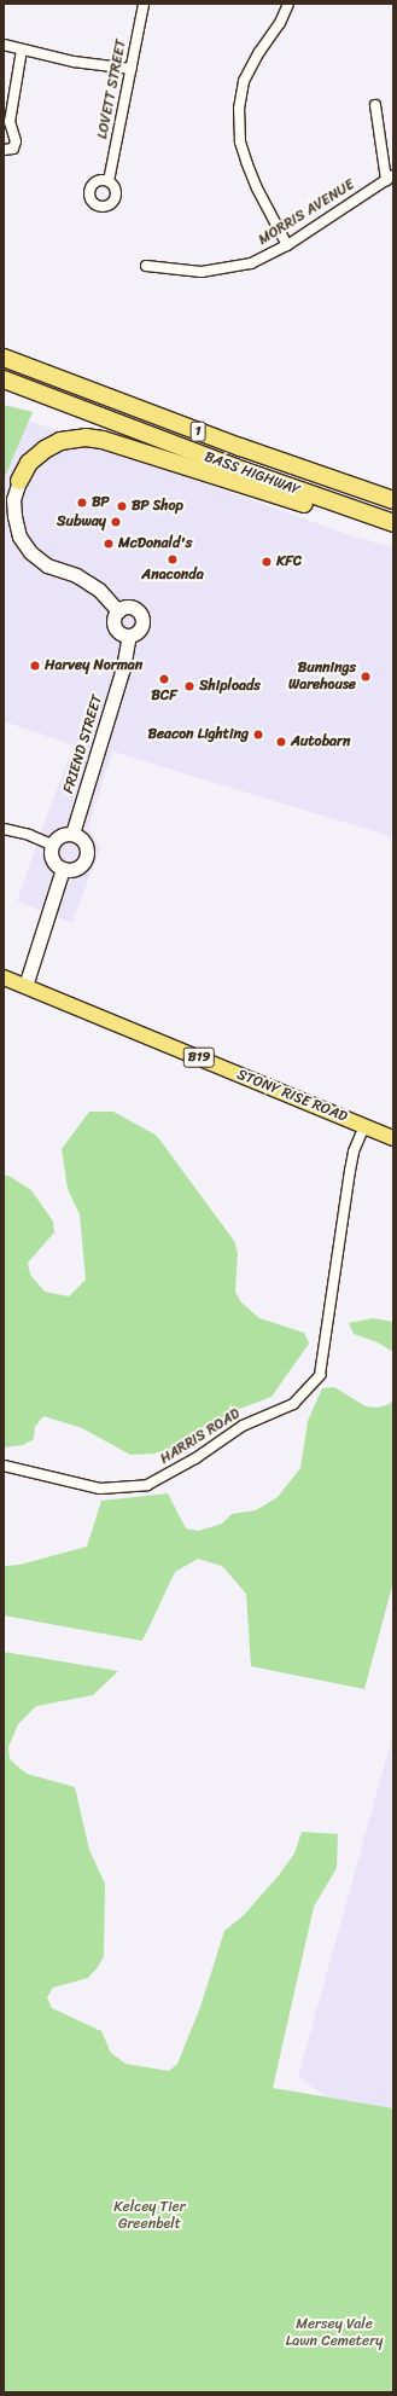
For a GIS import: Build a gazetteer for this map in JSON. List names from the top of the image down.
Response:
{
  "streets": {
    "highway": ["1", "BASS HIGHWAY"],
    "main road": ["B19", "STONY RISE ROAD"],
    "street": [
      "LOVETT STREET",
      "MORRIS AVENUE",
      "FRIEND STREET",
      "HARRIS ROAD"
    ]
  },
  "crossings": [
    ["STONY RISE ROAD", "HARRIS ROAD"]
  ],
  "parks": ["Kelcey Tier Greenbelt", "Mersey Vale Lawn Cemetery"],
  "places": [
    "BP",
    "BP Shop",
    "Subway",
    "McDonald's",
    "Anaconda",
    "KFC",
    "Harvey Norman",
    "Bunnings Warehouse",
    "BCF",
    "Shiploads",
    "Beacon Lighting",
    "Autobarn"
  ]
}
